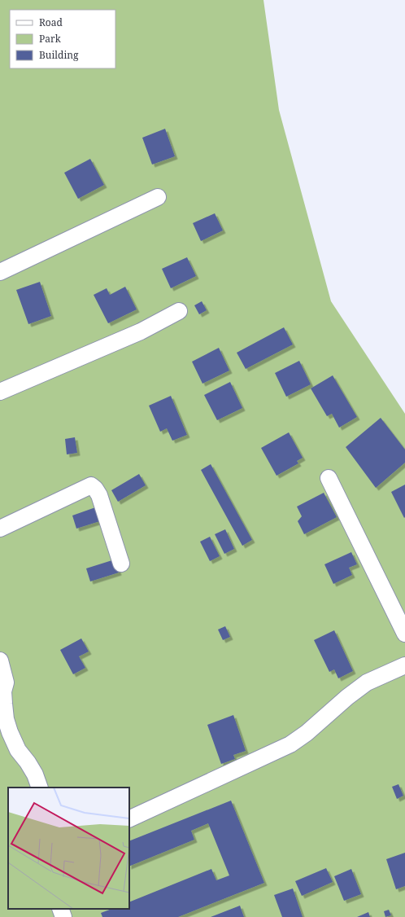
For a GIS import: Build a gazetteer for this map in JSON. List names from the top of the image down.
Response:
{
  "legend": ["Road", "Park", "Building"]
}
